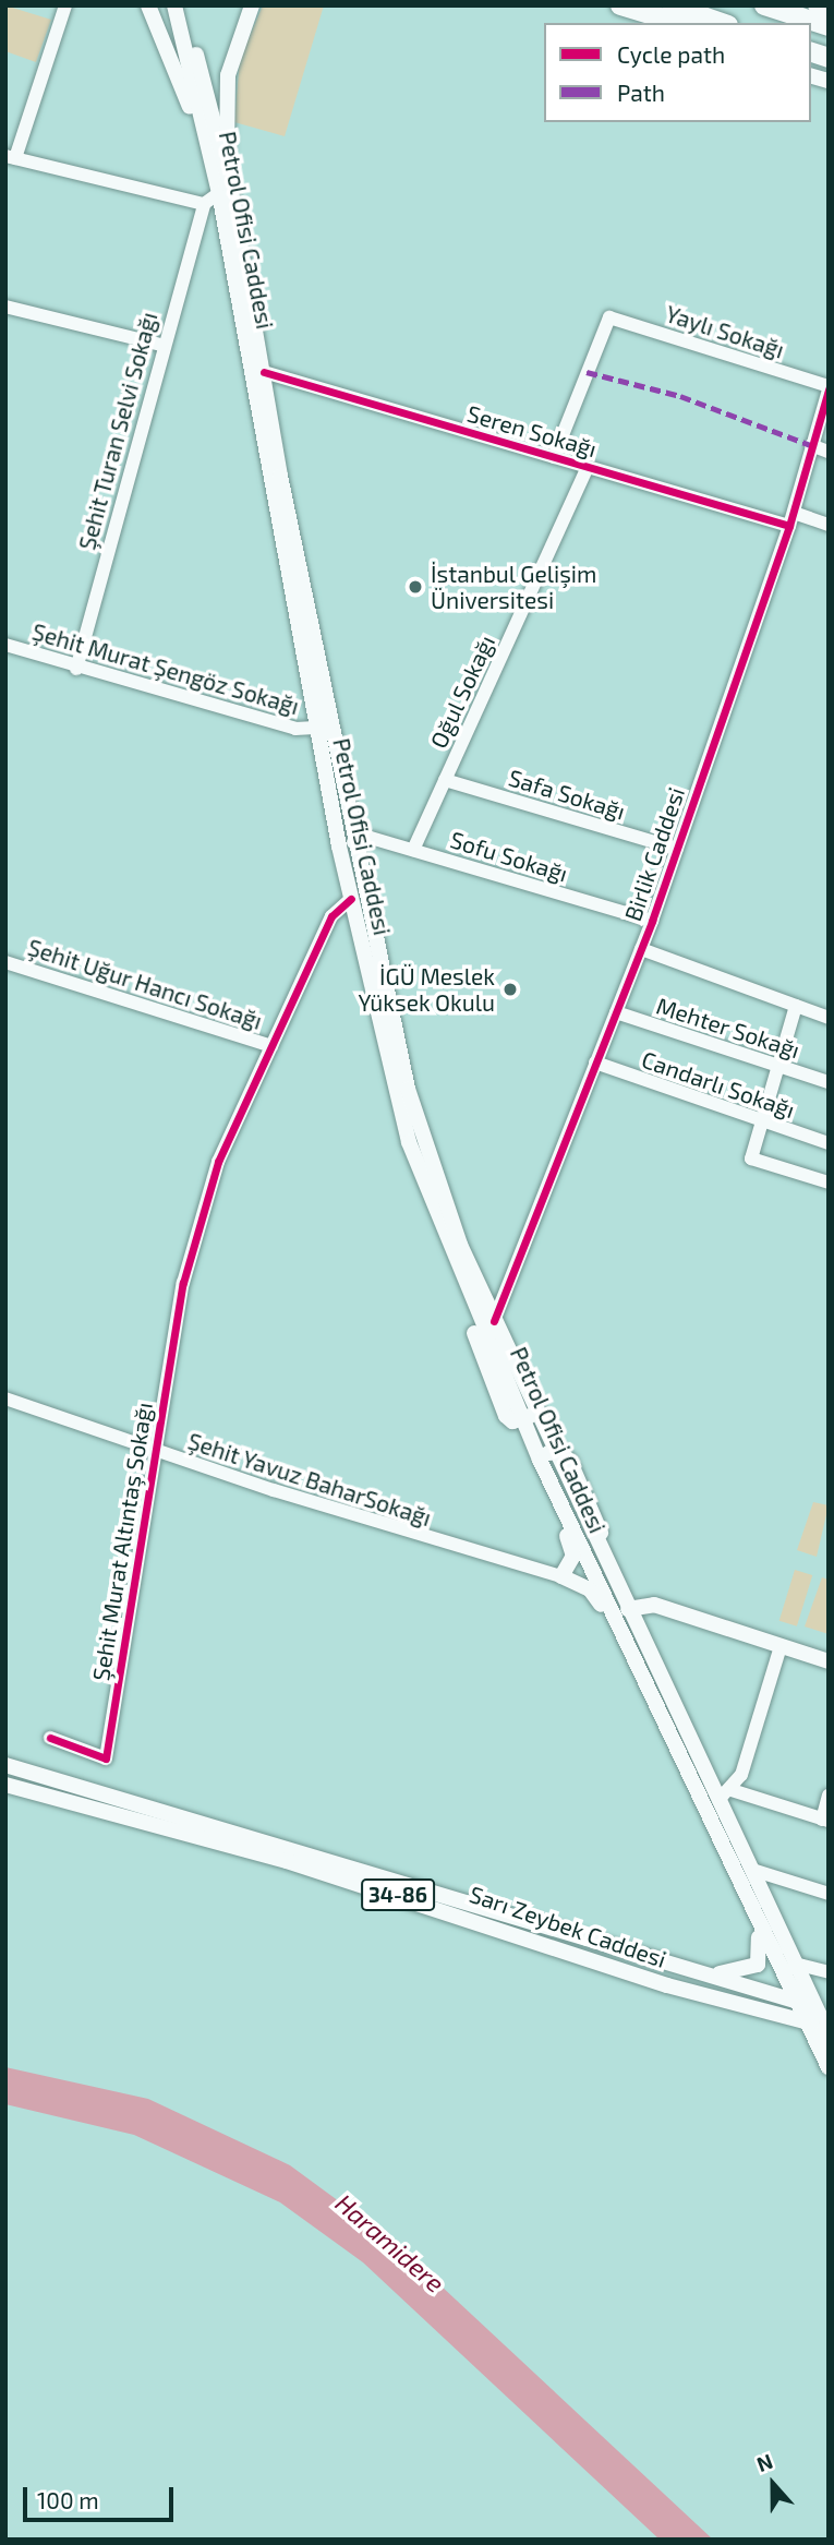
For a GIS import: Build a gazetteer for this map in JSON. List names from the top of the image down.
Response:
{
  "streets": {
    "main road": ["Petrol Ofisi Caddesi", "34-86", "Sarı Zeybek Caddesi"],
    "street": [
      "Yaylı Sokağı",
      "Şehit Turan Selvi Sokağı",
      "Seren Sokağı",
      "Şehit Murat Şengöz Sokağı",
      "Oğul Sokağı",
      "Safa Sokağı",
      "Birlik Caddesi",
      "Sofu Sokağı",
      "Şehit Uğur Hancı Sokağı",
      "Mehter Sokağı",
      "Candarlı Sokağı",
      "Şehit Yavuz BaharSokağı",
      "Şehit Murat Altıntaş Sokağı"
    ]
  },
  "crossings": [
    ["Petrol Ofisi Caddesi", "Seren Sokağı"],
    ["Petrol Ofisi Caddesi", "Şehit Murat Şengöz Sokağı"],
    ["Petrol Ofisi Caddesi", "Birlik Caddesi"],
    ["Petrol Ofisi Caddesi", "Sofu Sokağı"],
    ["Petrol Ofisi Caddesi", "Şehit Murat Altıntaş Sokağı"],
    ["Petrol Ofisi Caddesi", "34-86"],
    ["Petrol Ofisi Caddesi", "Sarı Zeybek Caddesi"],
    ["Yaylı Sokağı", "Seren Sokağı"],
    ["Yaylı Sokağı", "Birlik Caddesi"],
    ["Şehit Turan Selvi Sokağı", "Şehit Murat Şengöz Sokağı"],
    ["Seren Sokağı", "Oğul Sokağı"],
    ["Seren Sokağı", "Birlik Caddesi"],
    ["Oğul Sokağı", "Safa Sokağı"],
    ["Oğul Sokağı", "Sofu Sokağı"],
    ["Safa Sokağı", "Birlik Caddesi"],
    ["Birlik Caddesi", "Sofu Sokağı"],
    ["Birlik Caddesi", "Mehter Sokağı"],
    ["Birlik Caddesi", "Candarlı Sokağı"],
    ["Şehit Uğur Hancı Sokağı", "Şehit Murat Altıntaş Sokağı"],
    ["Şehit Yavuz BaharSokağı", "Şehit Murat Altıntaş Sokağı"],
    ["34-86", "Sarı Zeybek Caddesi"]
  ],
  "water": ["Haramidere"],
  "places": ["İstanbul Gelişim Üniversitesi", "İGÜ Meslek Yüksek Okulu"],
  "legend": ["Cycle path", "Path"],
  "scale_bar": "100 m",
  "north": "top"
}
